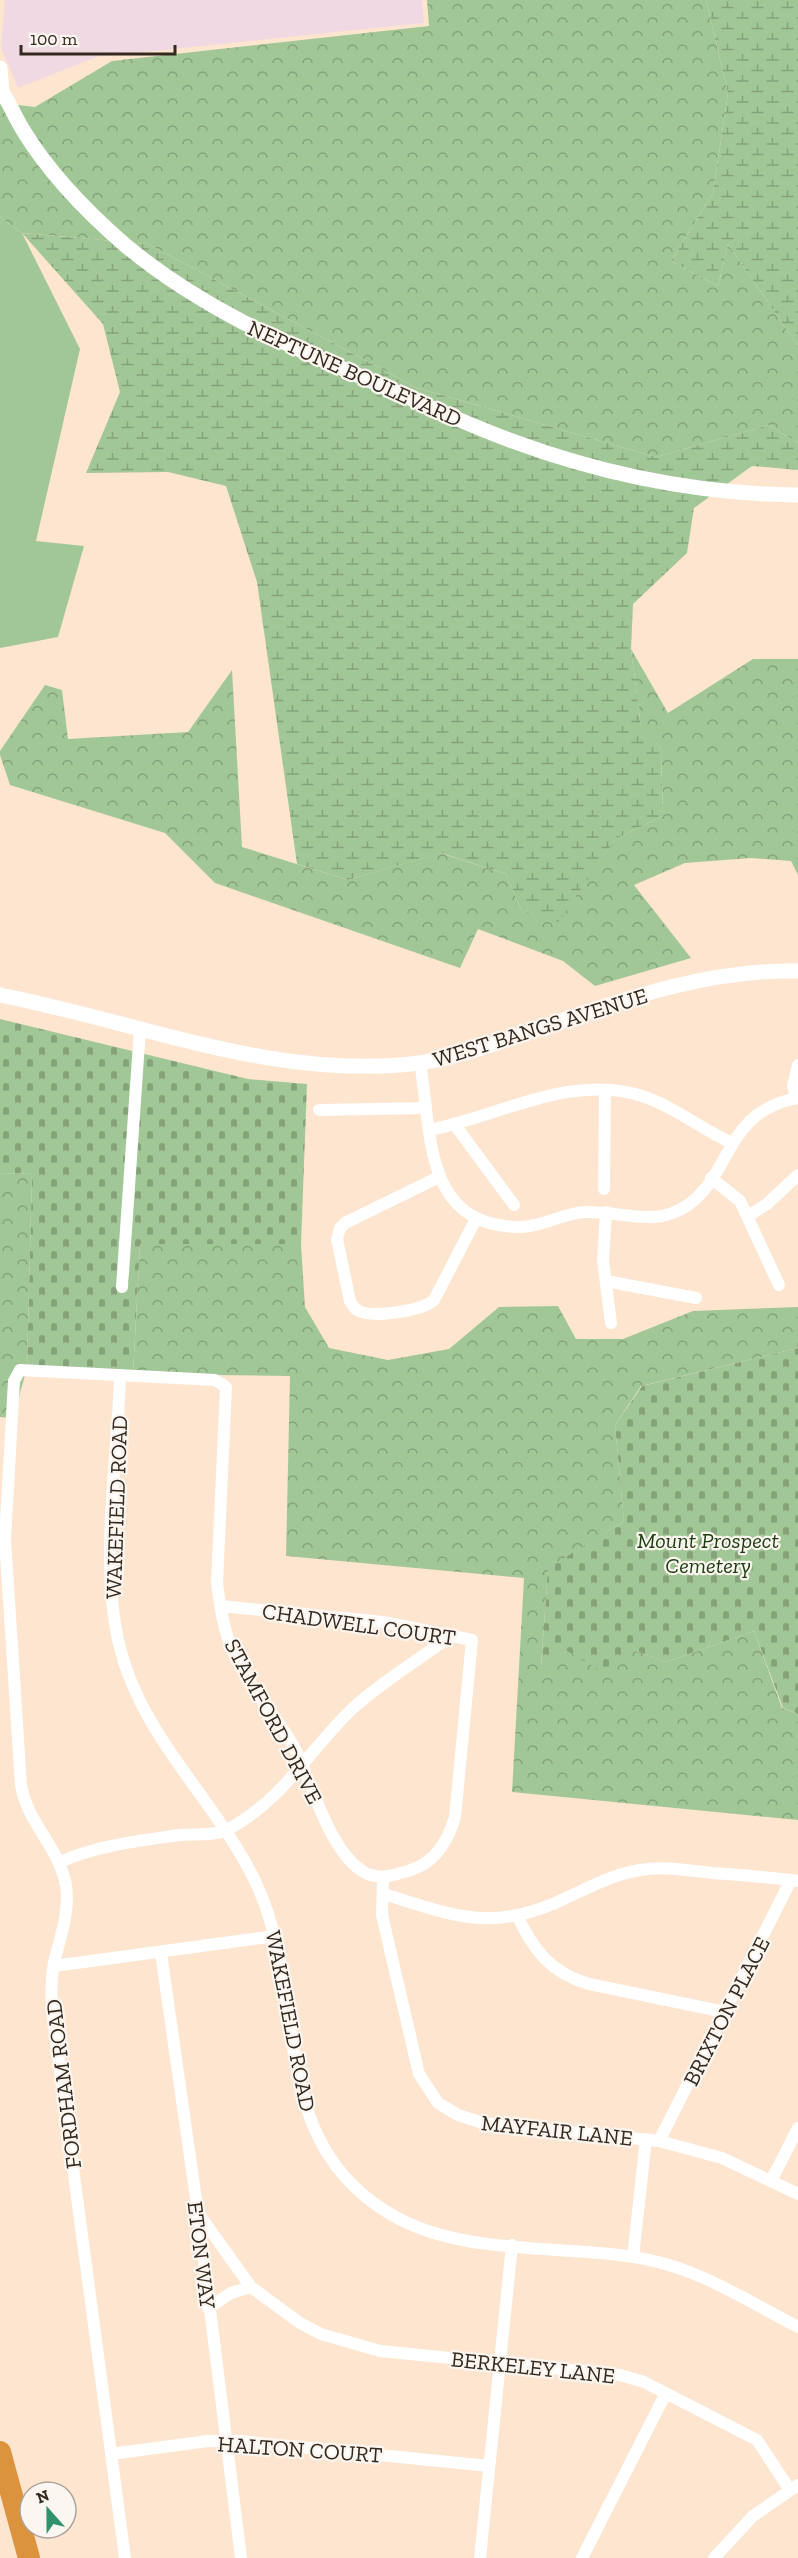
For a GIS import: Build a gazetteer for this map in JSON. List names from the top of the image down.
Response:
{
  "streets": {
    "street": [
      "NEPTUNE BOULEVARD",
      "WEST BANGS AVENUE",
      "WAKEFIELD ROAD",
      "CHADWELL COURT",
      "STAMFORD DRIVE",
      "BRIXTON PLACE",
      "FORDHAM ROAD",
      "MAYFAIR LANE",
      "ETON WAY",
      "BERKELEY LANE",
      "HALTON COURT"
    ]
  },
  "crossings": [
    ["WAKEFIELD ROAD", "STAMFORD DRIVE"],
    ["WAKEFIELD ROAD", "BRIXTON PLACE"],
    ["WAKEFIELD ROAD", "FORDHAM ROAD"],
    ["CHADWELL COURT", "STAMFORD DRIVE"],
    ["CHADWELL COURT", "MAYFAIR LANE"],
    ["STAMFORD DRIVE", "FORDHAM ROAD"],
    ["STAMFORD DRIVE", "MAYFAIR LANE"],
    ["BRIXTON PLACE", "MAYFAIR LANE"],
    ["FORDHAM ROAD", "HALTON COURT"],
    ["ETON WAY", "BERKELEY LANE"],
    ["ETON WAY", "HALTON COURT"]
  ],
  "parks": ["Mount Prospect Cemetery"],
  "scale_bar": "100 m",
  "north": "top"
}
